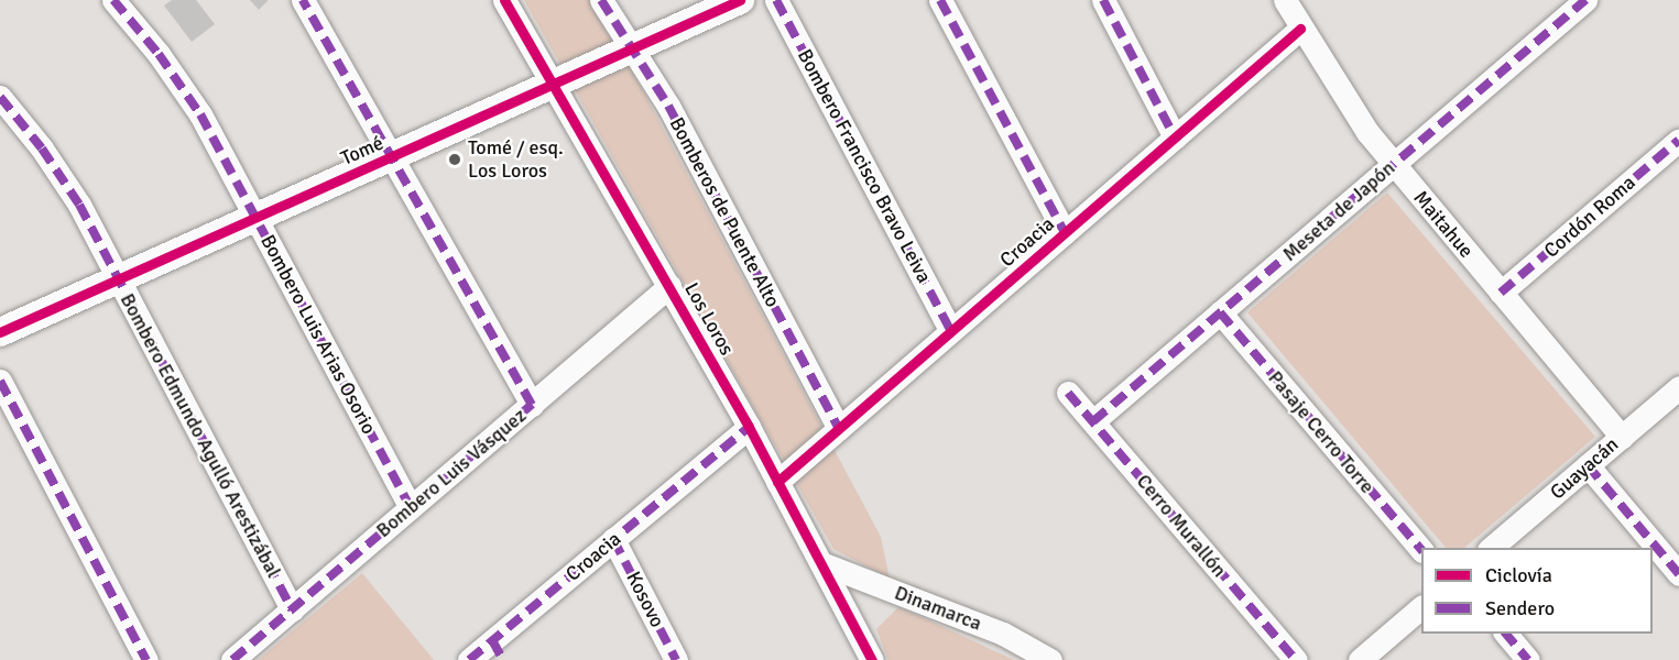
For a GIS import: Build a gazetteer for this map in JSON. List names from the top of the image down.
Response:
{
  "streets": {
    "street": [
      "Tomé",
      "Bombero Francisco Bravo Leiva",
      "Meseta de Japón",
      "Bomberos de Puente Alto",
      "Cordón Roma",
      "Maitahue",
      "Croacia",
      "Los Loros",
      "Bombero Luis Arias Osorio",
      "Pasaje Cerro Torre",
      "Bombero Edmundo Agulló Arestizábal",
      "Guayacán",
      "Bombero Luis Vásquez",
      "Cerro Murallón",
      "Kosovo",
      "Dinamarca"
    ]
  },
  "crossings": [
    ["Tomé", "Bomberos de Puente Alto"],
    ["Tomé", "Los Loros"],
    ["Tomé", "Bombero Luis Arias Osorio"],
    ["Tomé", "Bombero Edmundo Agulló Arestizábal"],
    ["Bombero Francisco Bravo Leiva", "Croacia"],
    ["Meseta de Japón", "Maitahue"],
    ["Meseta de Japón", "Pasaje Cerro Torre"],
    ["Meseta de Japón", "Cerro Murallón"],
    ["Bomberos de Puente Alto", "Croacia"],
    ["Cordón Roma", "Maitahue"],
    ["Maitahue", "Croacia"],
    ["Maitahue", "Guayacán"],
    ["Croacia", "Los Loros"],
    ["Croacia", "Kosovo"],
    ["Los Loros", "Bombero Luis Vásquez"],
    ["Los Loros", "Dinamarca"],
    ["Bombero Luis Arias Osorio", "Bombero Luis Vásquez"],
    ["Bombero Edmundo Agulló Arestizábal", "Bombero Luis Vásquez"]
  ],
  "places": ["Tomé / esq. Los Loros"],
  "legend": ["Ciclovía", "Sendero"]
}
